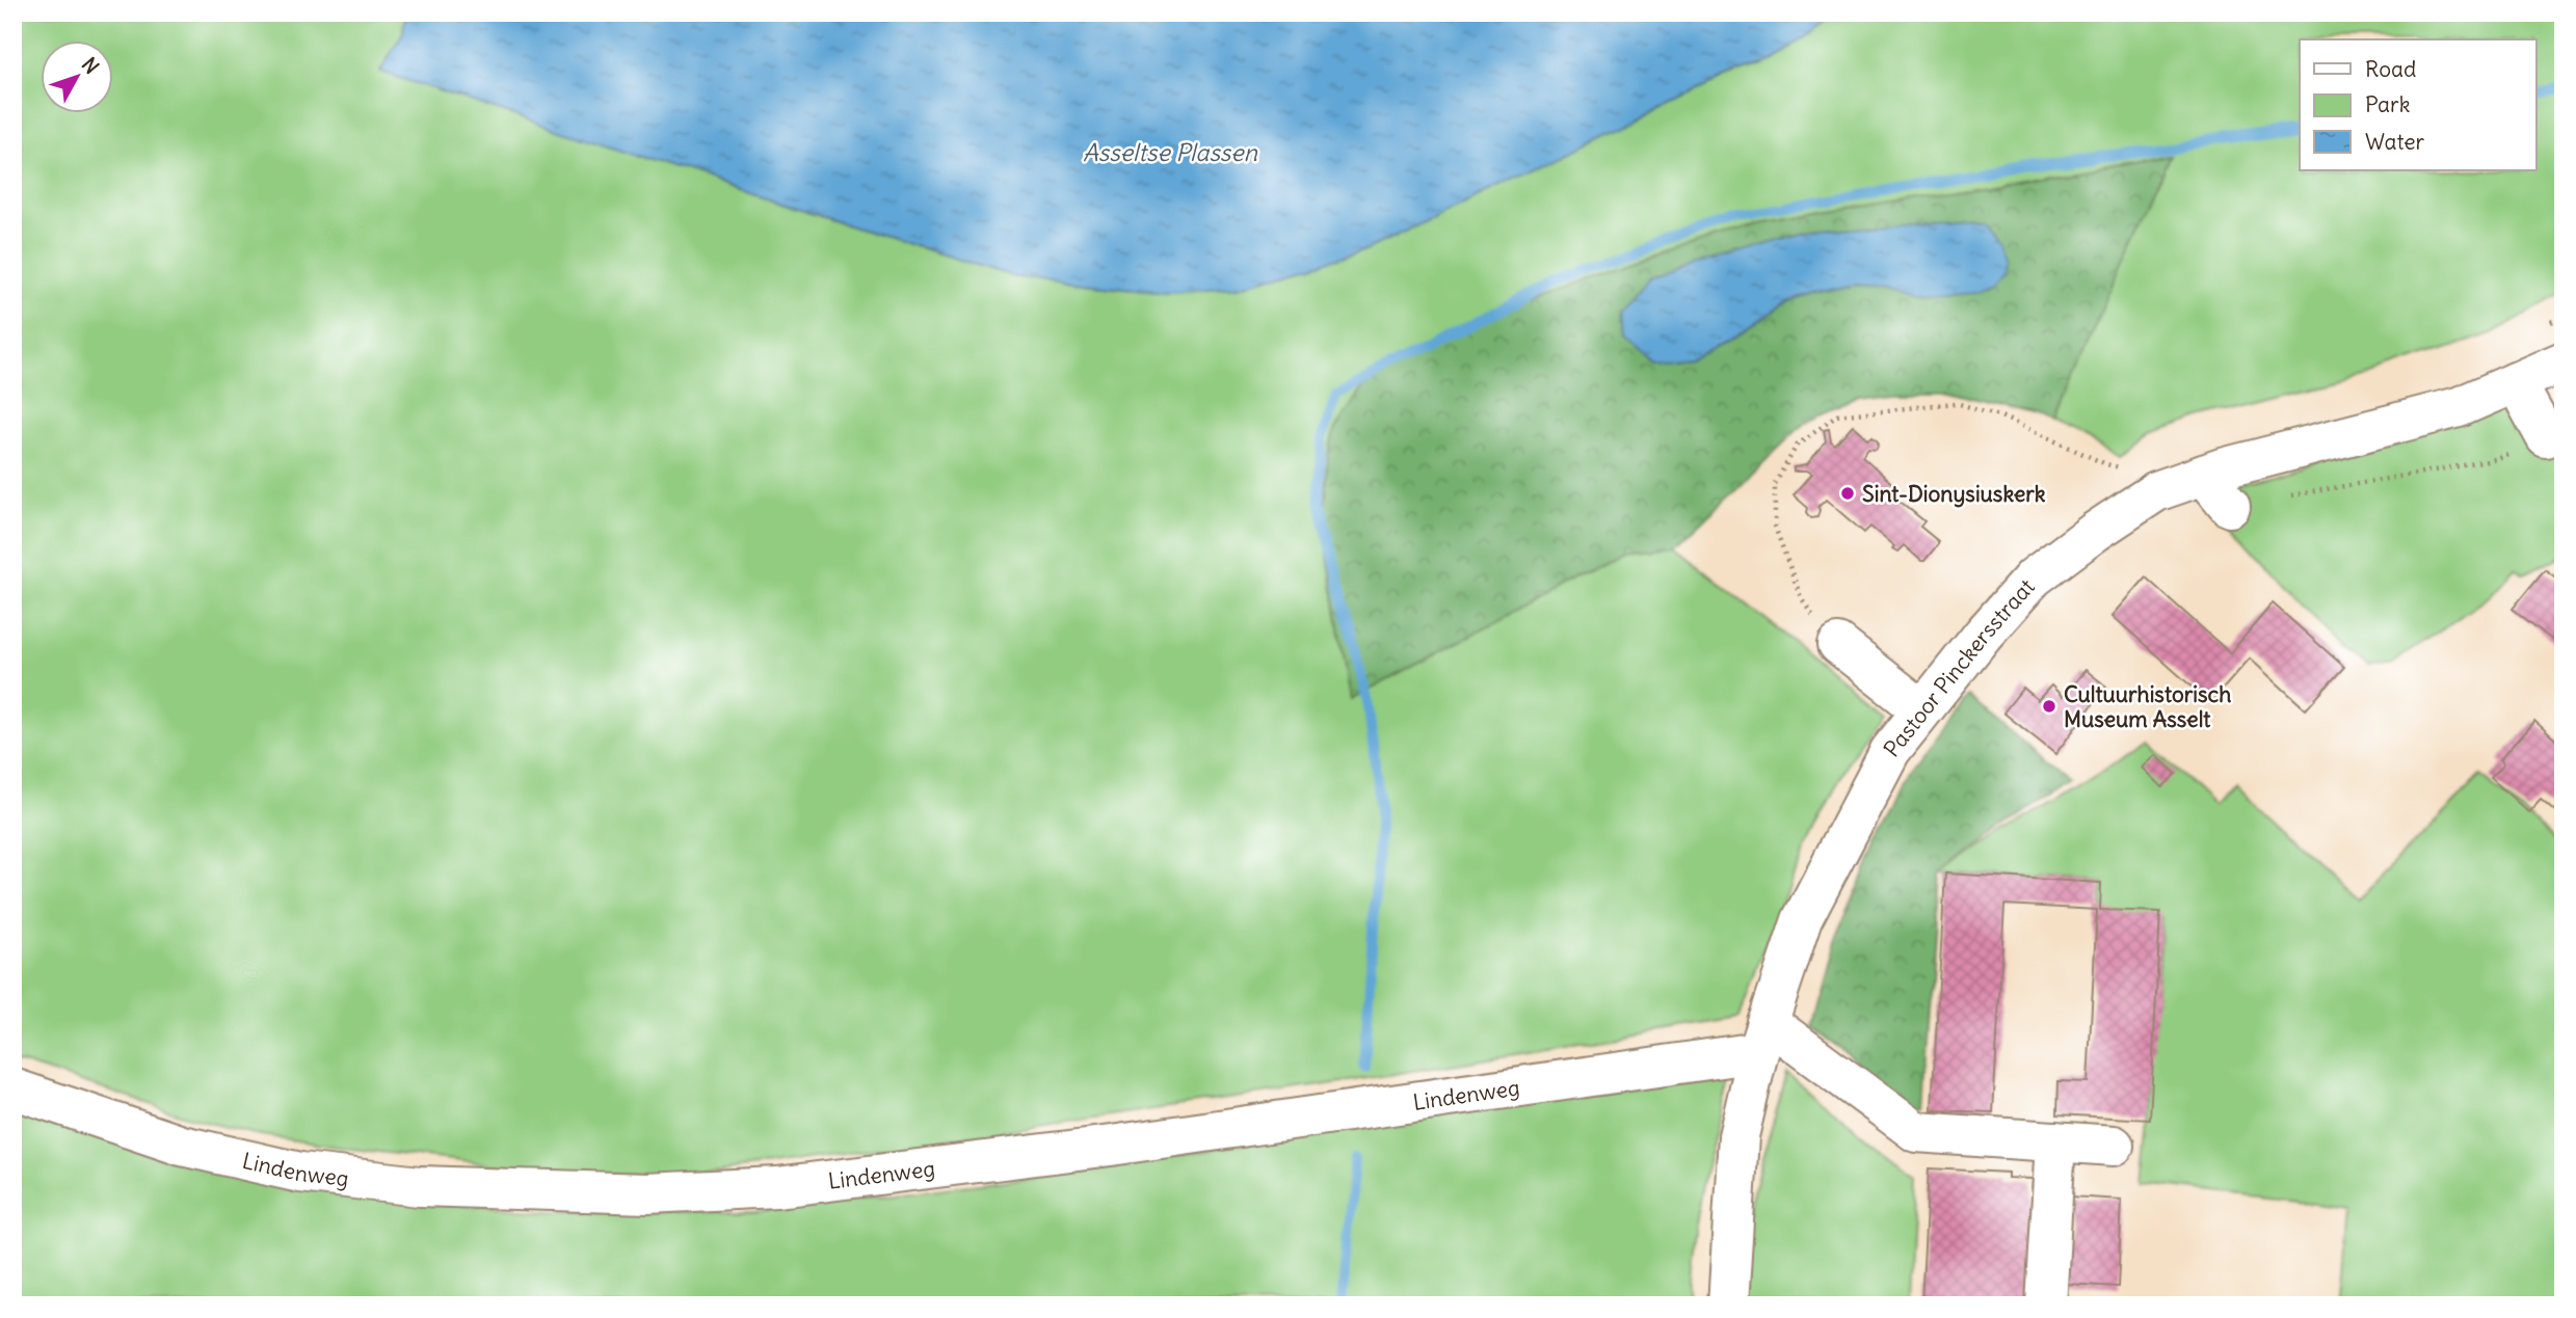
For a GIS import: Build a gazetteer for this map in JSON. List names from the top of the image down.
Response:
{
  "streets": {
    "street": ["Pastoor Pinckersstraat", "Lindenweg"]
  },
  "crossings": [
    ["Pastoor Pinckersstraat", "Lindenweg"]
  ],
  "water": ["Asseltse Plassen"],
  "places": ["Sint-Dionysiuskerk", "Cultuurhistorisch Museum Asselt"],
  "legend": ["Road", "Park", "Water"],
  "north": "top right"
}
